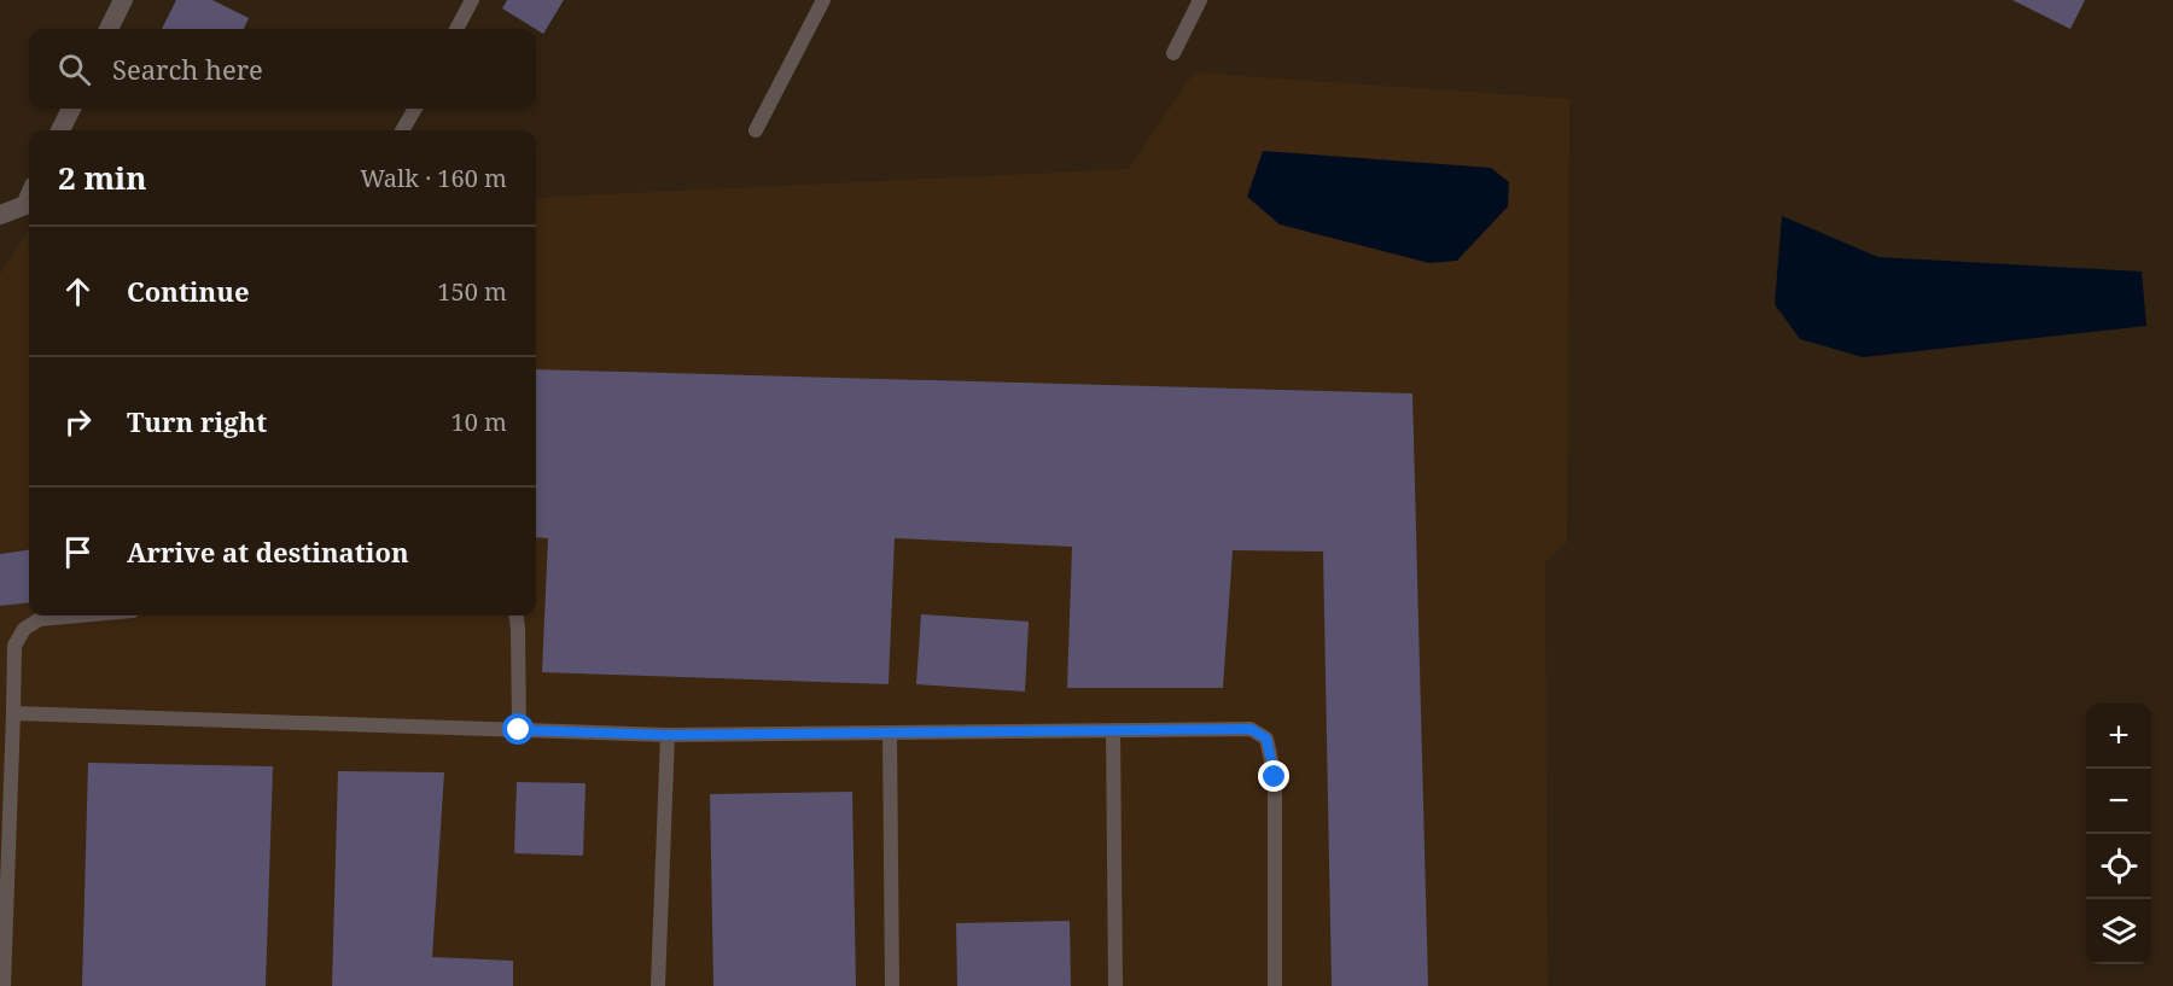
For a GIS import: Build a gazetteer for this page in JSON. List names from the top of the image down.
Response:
{
  "page": {
    "search": "Search here",
    "heading": ["2 min", "Walk · 160 m"],
    "list": [
      ["Continue", "150 m"],
      ["Turn right", "10 m"],
      "Arrive at destination"
    ],
    "map_buttons": ["+", "−"]
  }
}
